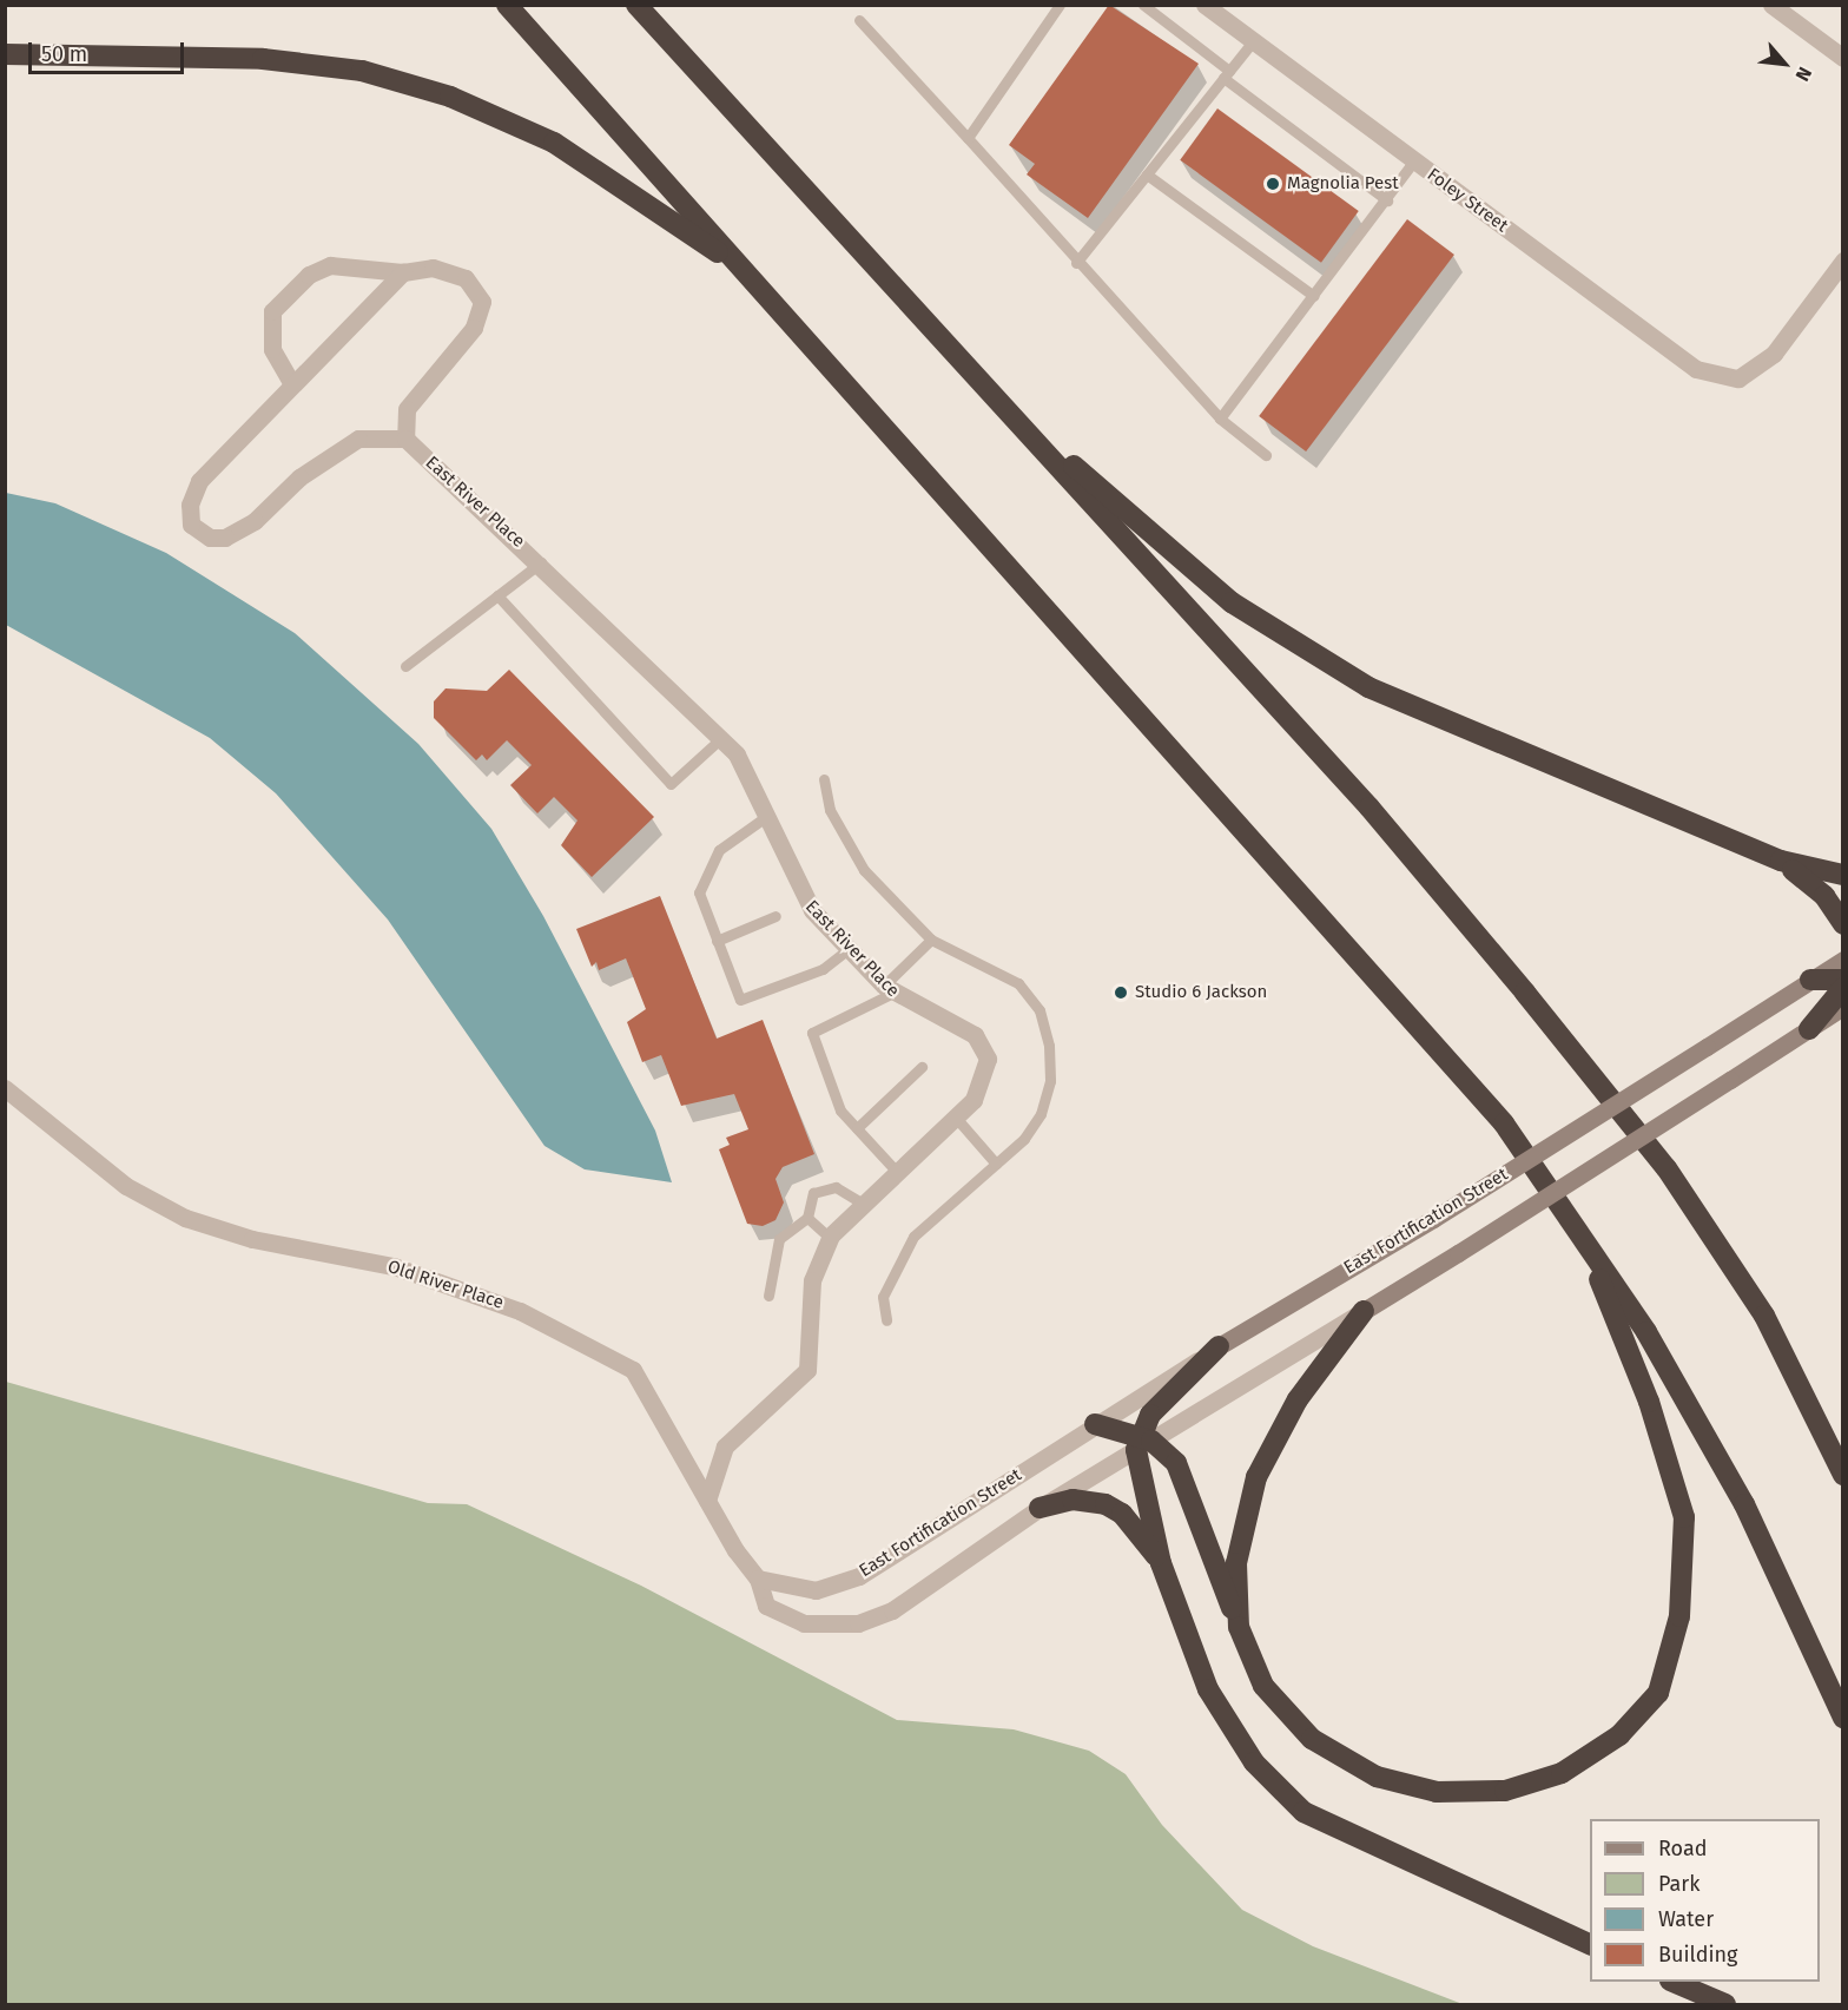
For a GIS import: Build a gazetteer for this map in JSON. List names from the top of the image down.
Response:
{
  "streets": {
    "street": [
      "Foley Street",
      "East River Place",
      "East Fortification Street",
      "Old River Place"
    ]
  },
  "crossings": [
    ["East River Place", "Old River Place"],
    ["East Fortification Street", "Old River Place"]
  ],
  "places": ["Magnolia Pest", "Studio 6 Jackson"],
  "legend": [
    "Road",
    "Park",
    "Water",
    "Building"
  ],
  "scale_bar": "50 m",
  "north": "bottom right"
}
